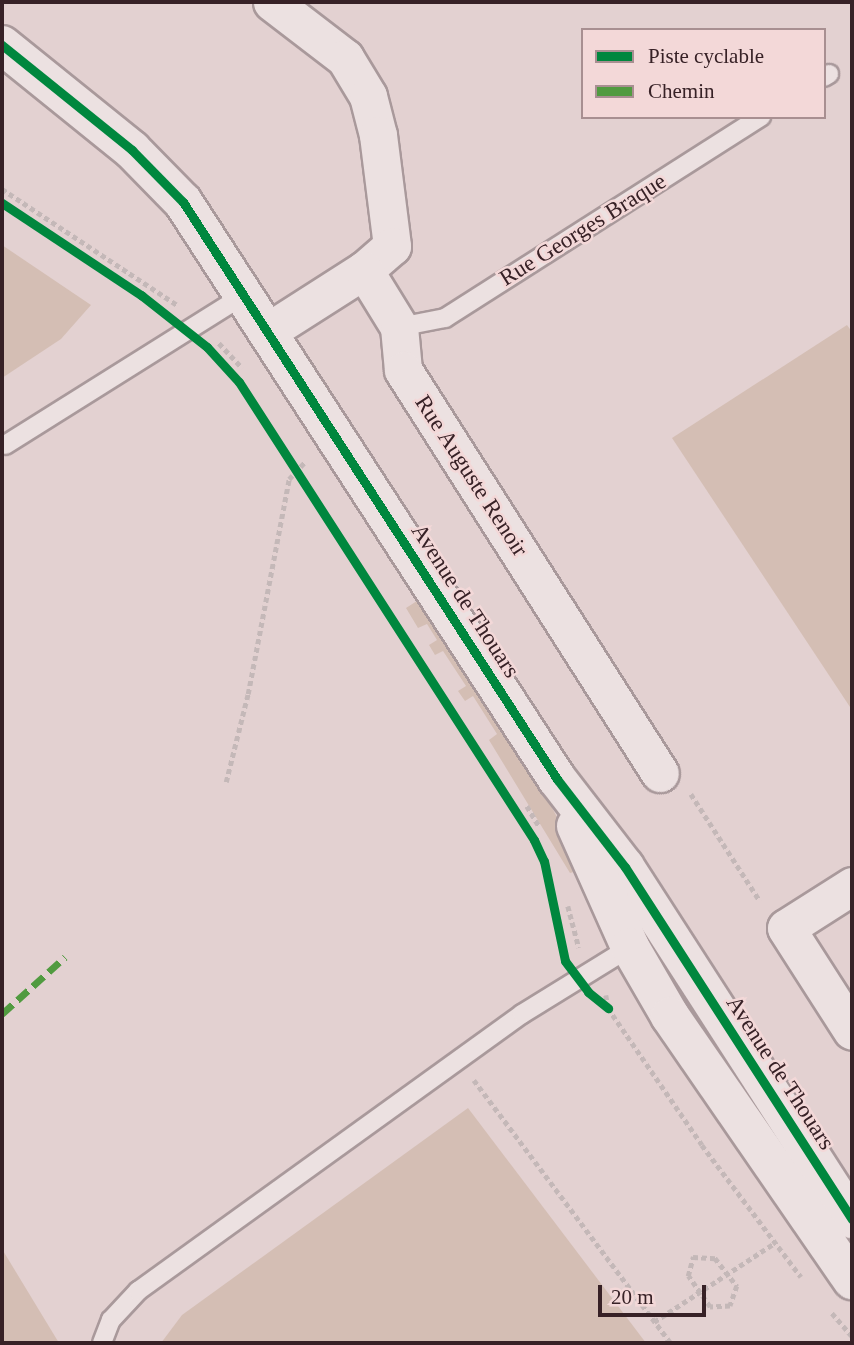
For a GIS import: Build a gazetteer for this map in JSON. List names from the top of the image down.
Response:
{
  "streets": {
    "street": ["Rue Auguste Renoir", "Avenue de Thouars"],
    "lane": ["Rue Georges Braque"]
  },
  "crossings": [
    ["Rue Georges Braque", "Rue Auguste Renoir"]
  ],
  "legend": ["Piste cyclable", "Chemin"],
  "scale_bar": "20 m"
}
